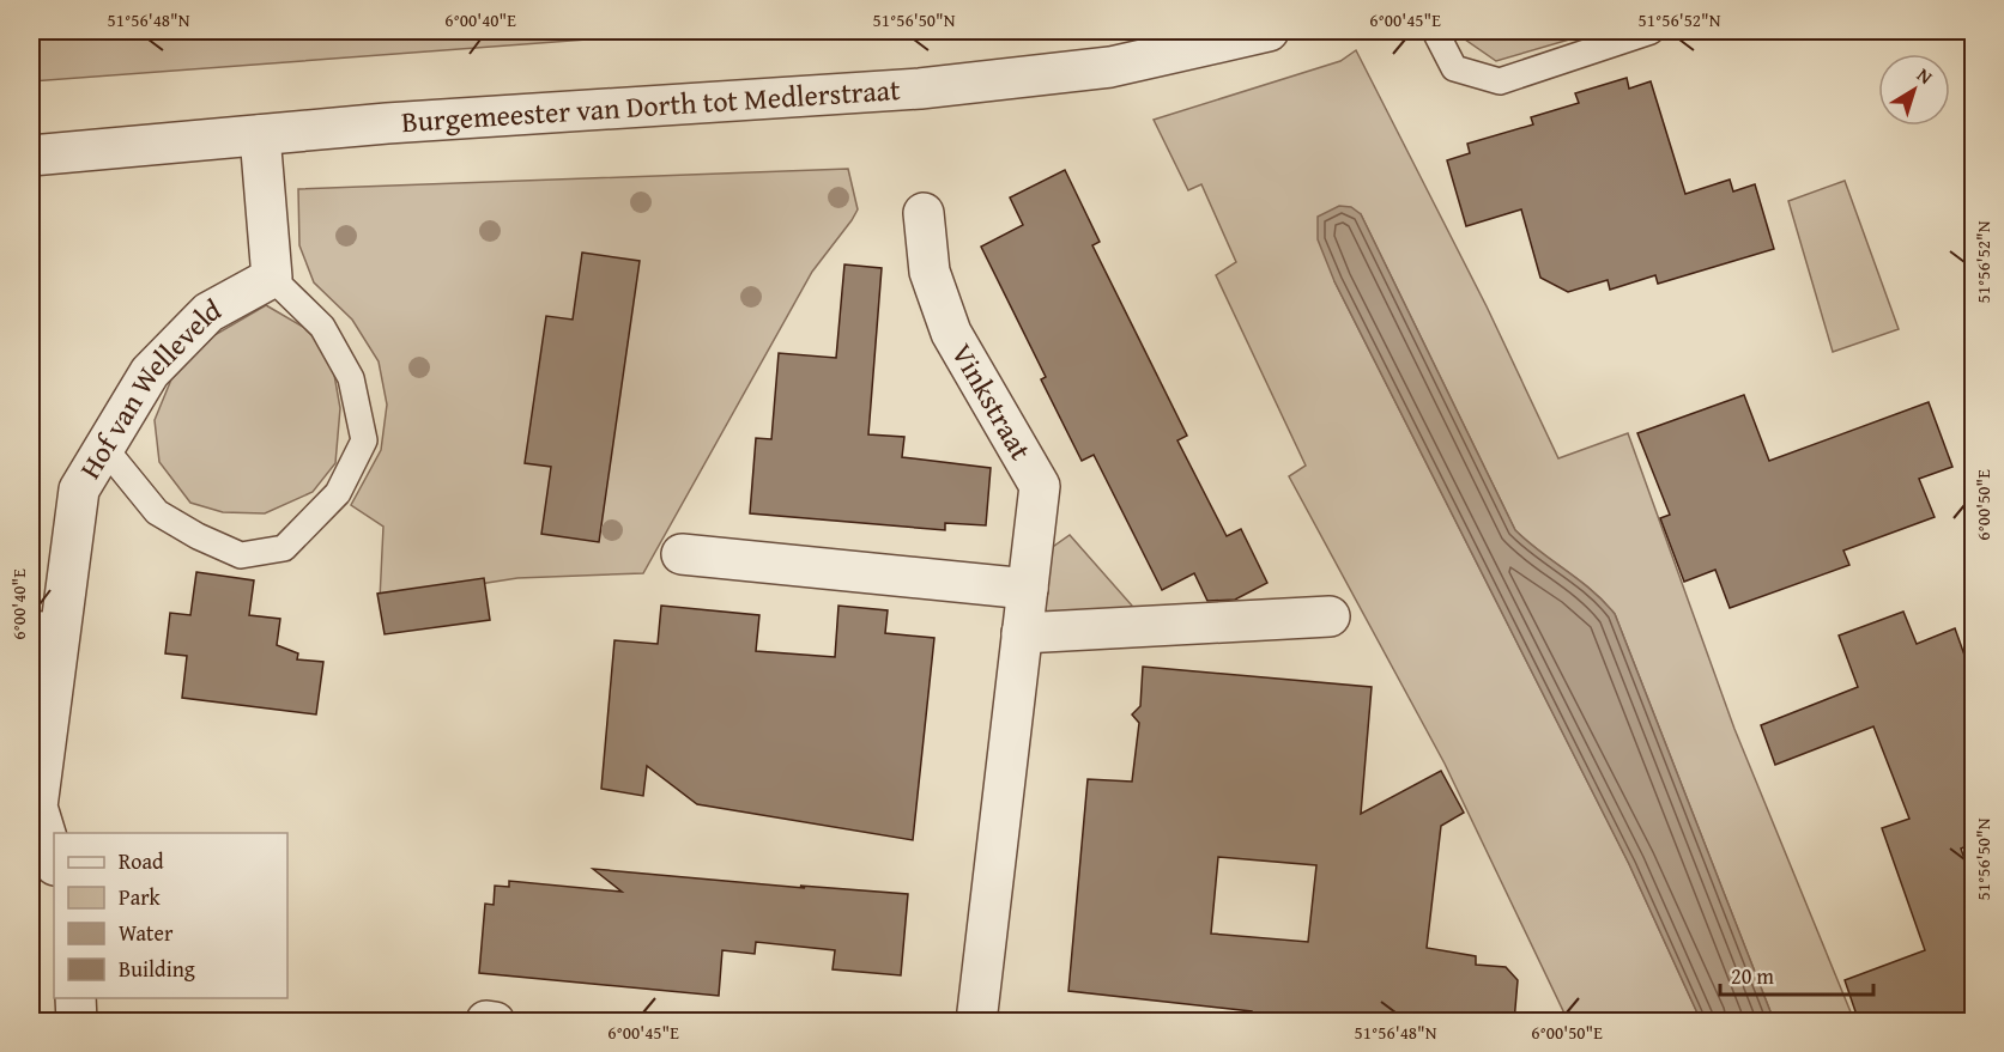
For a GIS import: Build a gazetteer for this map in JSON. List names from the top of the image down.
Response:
{
  "streets": {
    "street": ["Burgemeester van Dorth tot Medlerstraat", "Hof van Welleveld", "Vinkstraat"]
  },
  "legend": [
    "Road",
    "Park",
    "Water",
    "Building"
  ],
  "scale_bar": "20 m",
  "north": "top right",
  "coordinates": [
    "51°56'48\"N",
    "6°00'40\"E",
    "51°56'50\"N",
    "6°00'45\"E",
    "51°56'52\"N",
    "6°00'50\"E"
  ]
}
